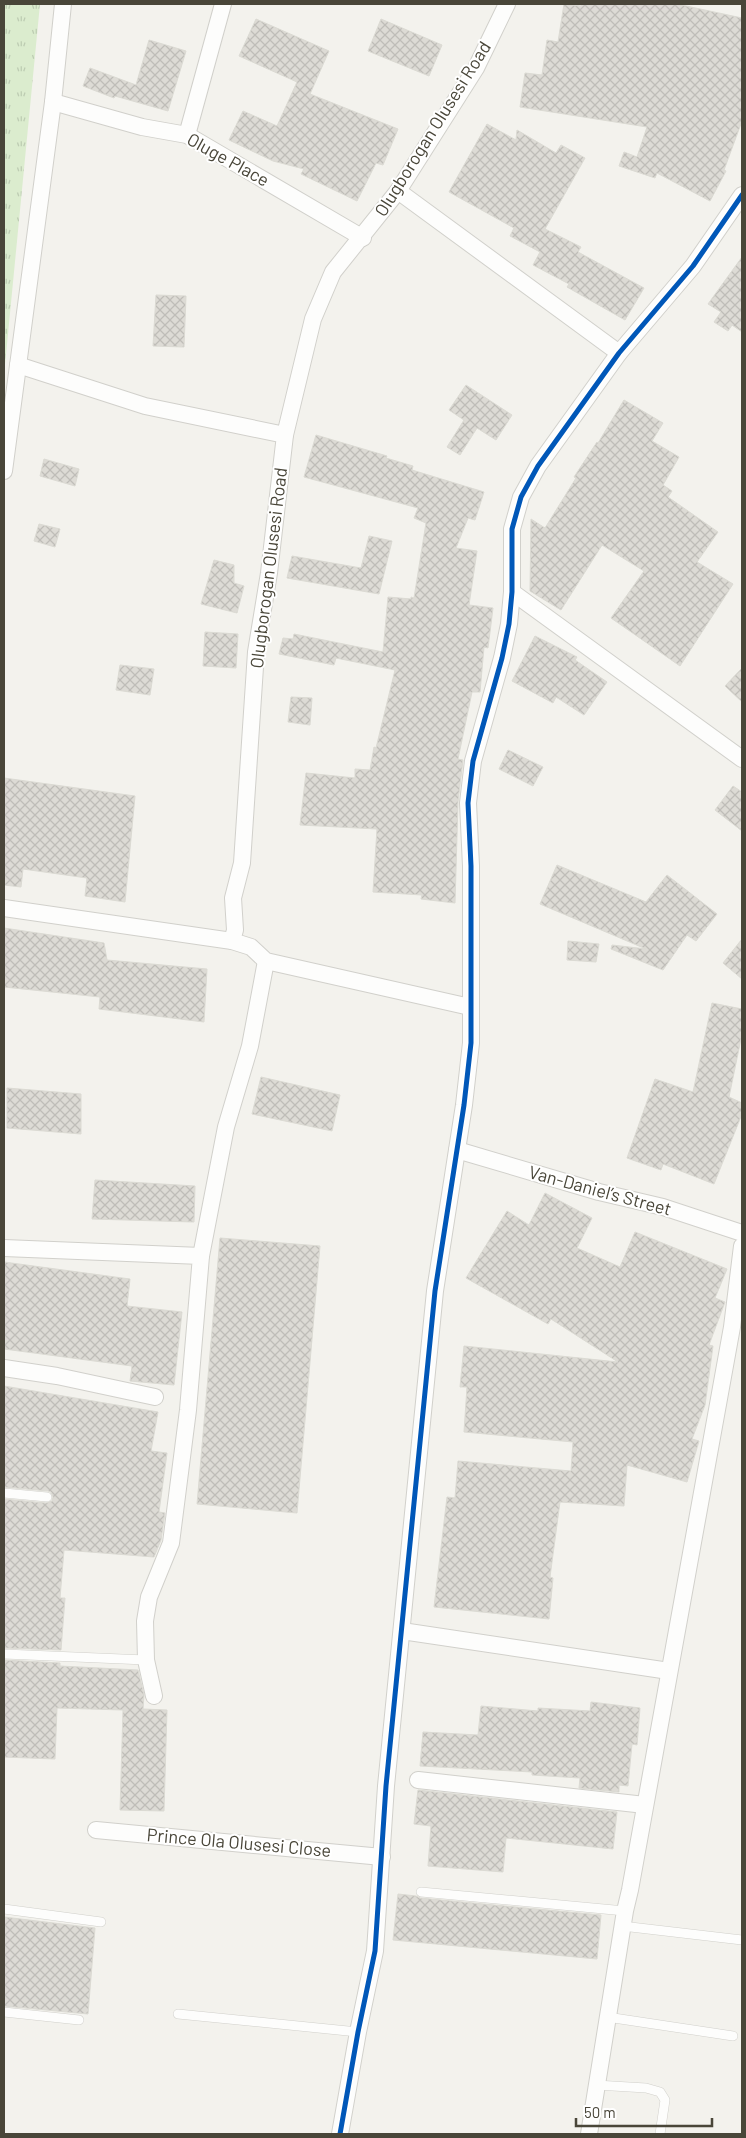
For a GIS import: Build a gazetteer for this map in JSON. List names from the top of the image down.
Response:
{
  "streets": {
    "street": [
      "Olugborogan Olusesi Road",
      "Oluge Place",
      "Van-Daniel’s Street",
      "Prince Ola Olusesi Close"
    ]
  },
  "crossings": [
    ["Olugborogan Olusesi Road", "Oluge Place"]
  ],
  "scale_bar": "50 m"
}
